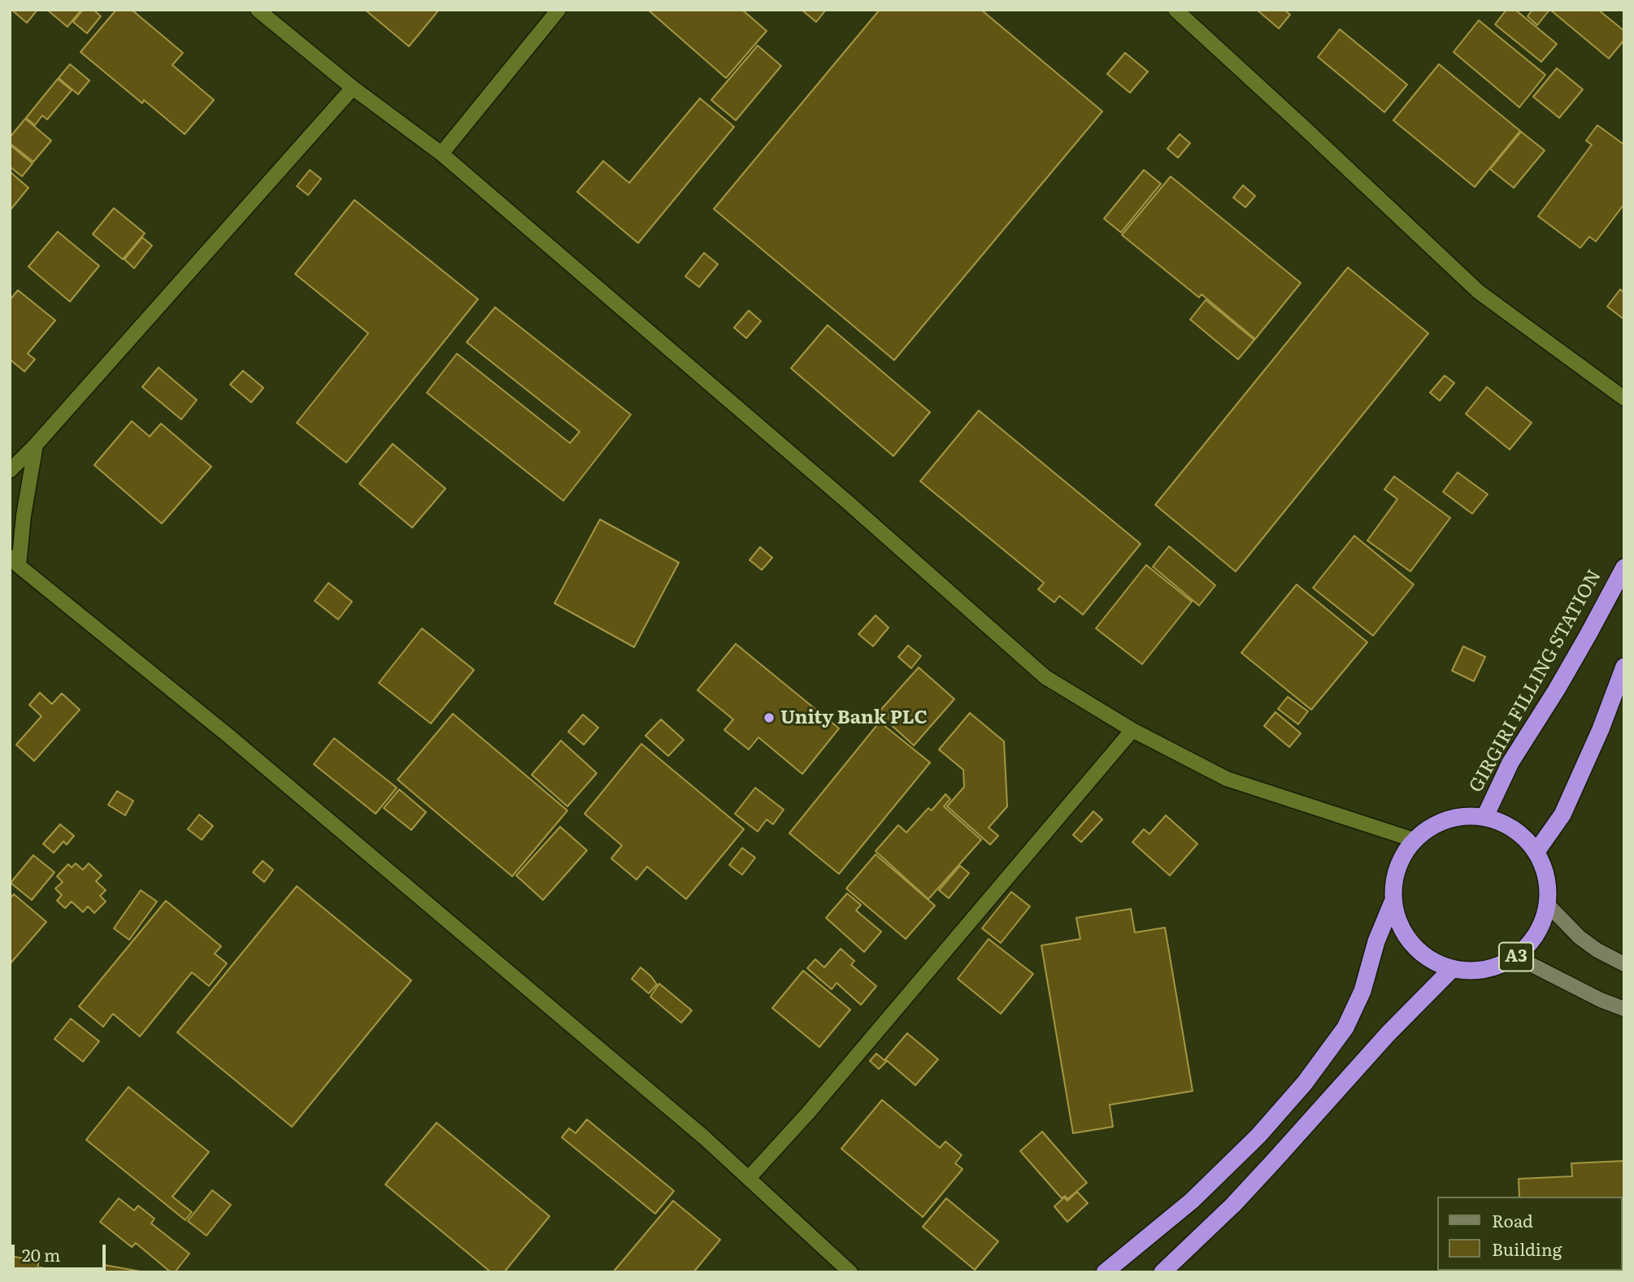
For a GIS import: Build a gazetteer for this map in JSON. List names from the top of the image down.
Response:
{
  "streets": {
    "highway": ["GIRGIRI FILLING STATION", "A3"]
  },
  "crossings": [
    ["GIRGIRI FILLING STATION", "A3"]
  ],
  "places": ["Unity Bank PLC"],
  "legend": ["Road", "Building"],
  "scale_bar": "20 m"
}
